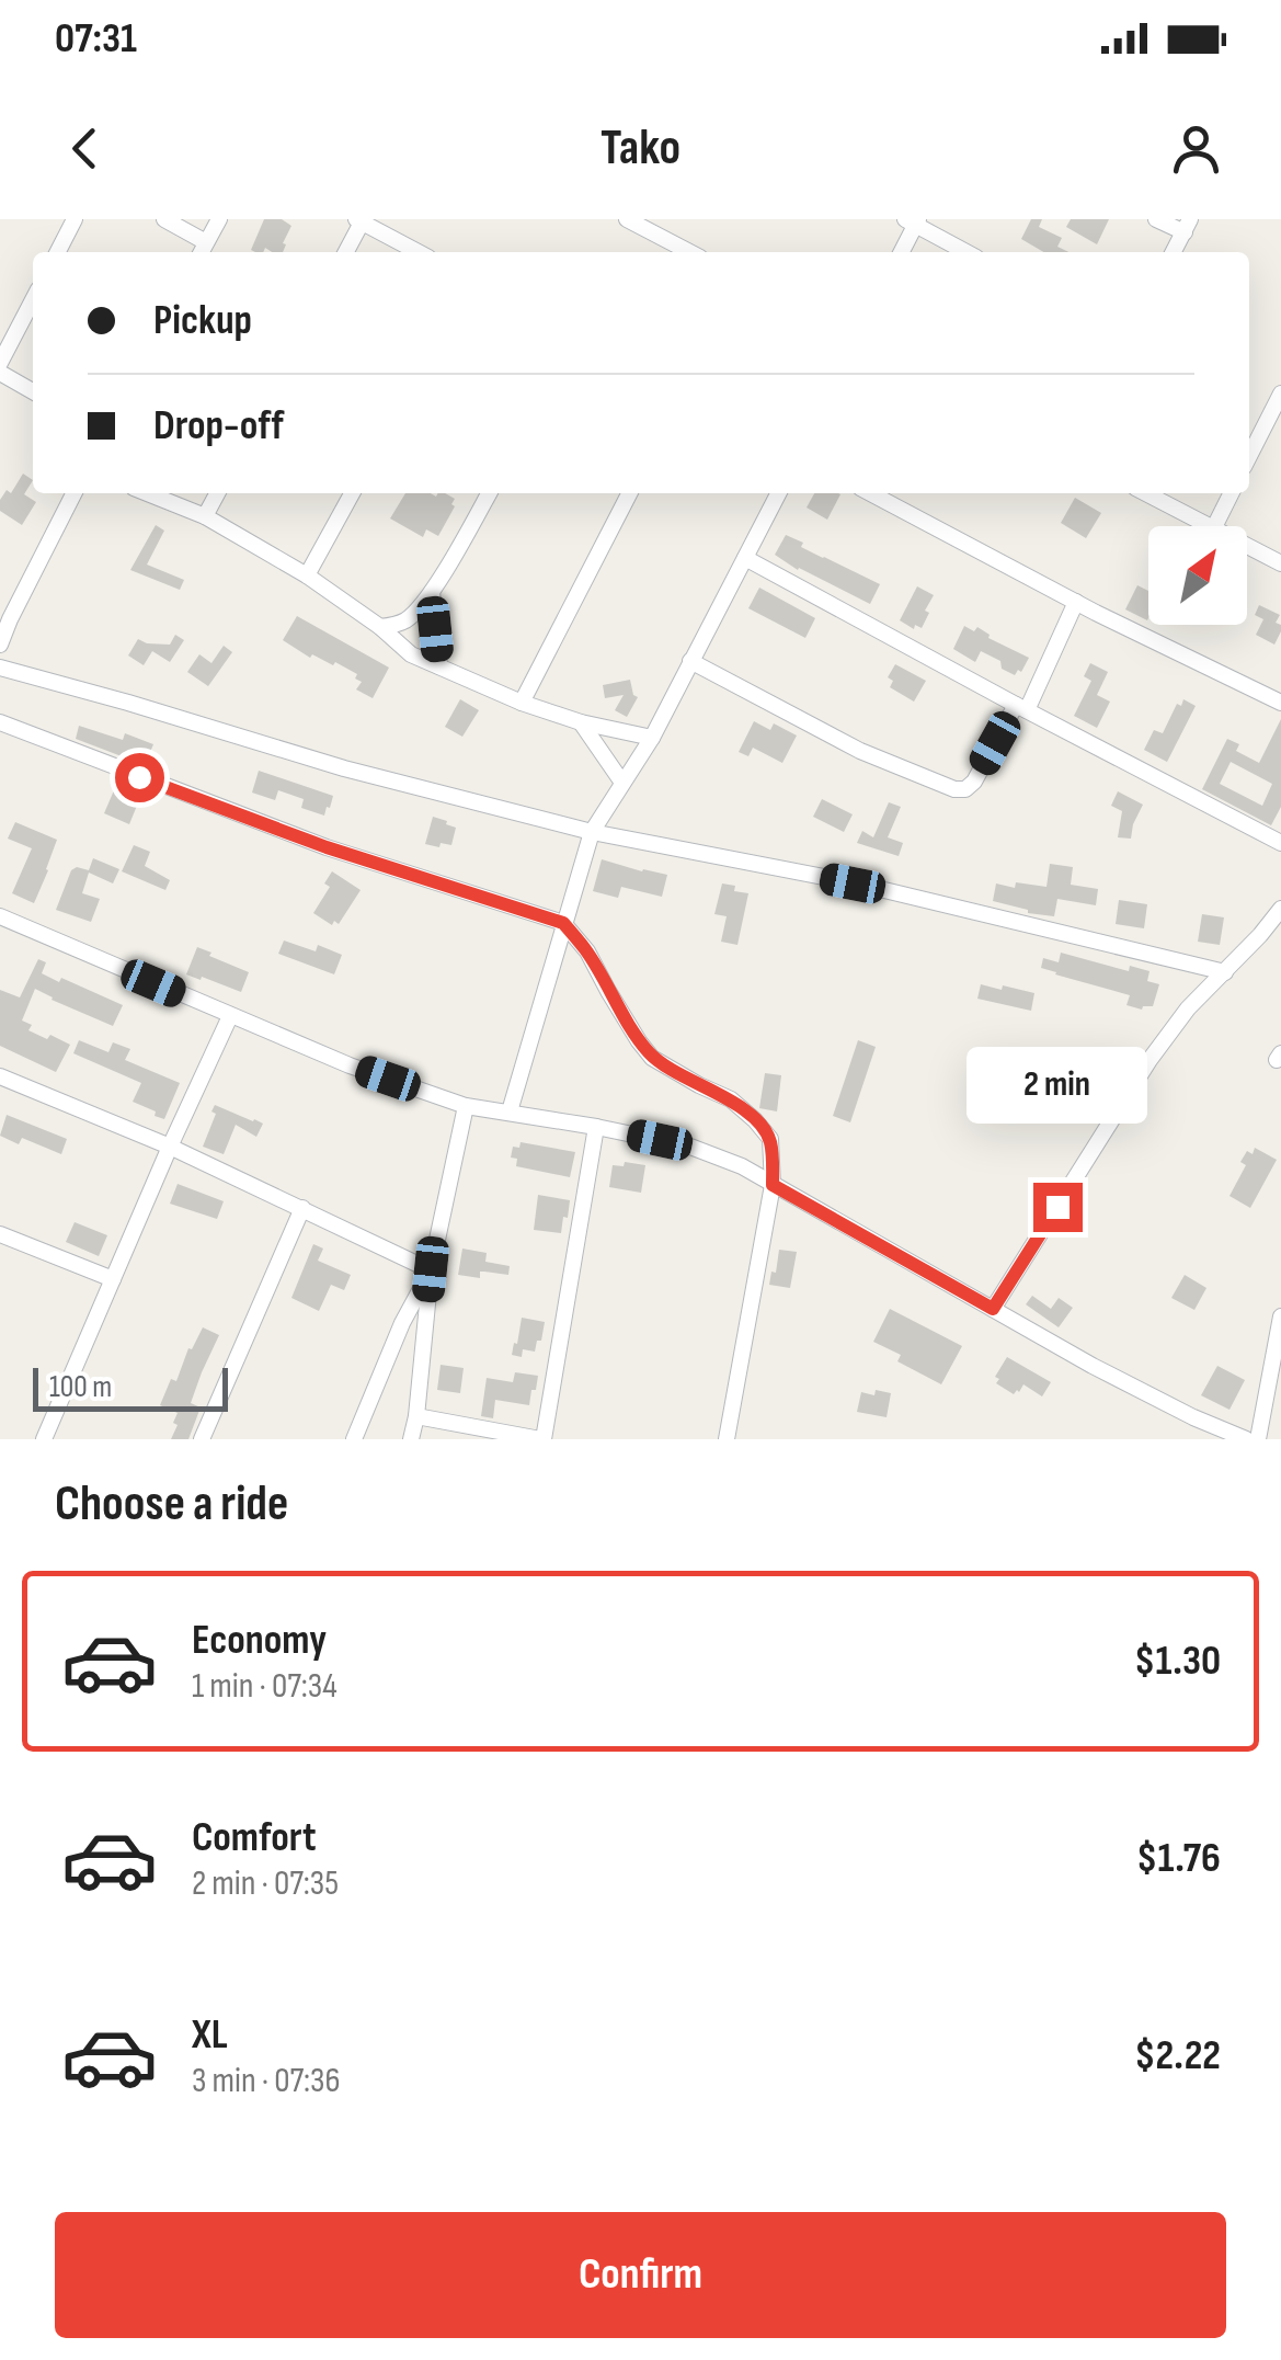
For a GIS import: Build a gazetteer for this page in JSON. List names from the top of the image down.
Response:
{
  "scale_bar": "100 m",
  "north": "top right",
  "page": {
    "status": "07:31",
    "header": "Tako",
    "banner": ["Pickup", "Drop-off"],
    "bubble": "2 min",
    "scale": "100 m",
    "heading": "Choose a ride",
    "list": [
      {
        "name": "Economy",
        "note": "1 min · 07:34",
        "value": "$1.30"
      },
      {
        "name": "Comfort",
        "note": "2 min · 07:35",
        "value": "$1.76"
      },
      {
        "name": "XL",
        "note": "3 min · 07:36",
        "value": "$2.22"
      }
    ],
    "buttons": "Confirm"
  }
}
